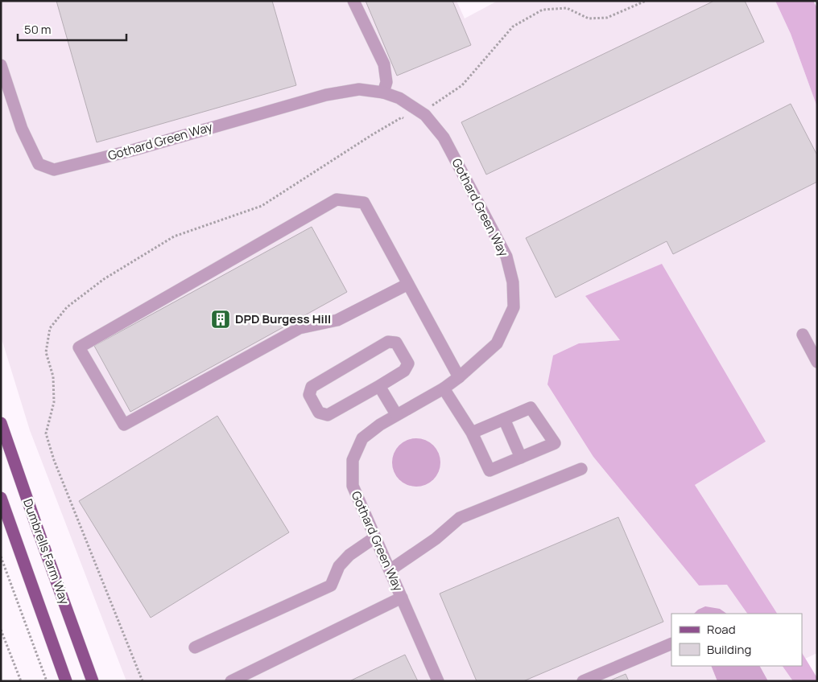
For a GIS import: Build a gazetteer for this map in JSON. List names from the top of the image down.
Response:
{
  "streets": {
    "main road": ["Dumbrells Farm Way"],
    "street": ["Gothard Green Way"]
  },
  "places": {
    "building": ["DPD Burgess Hill"]
  },
  "legend": ["Road", "Building"],
  "scale_bar": "50 m"
}
